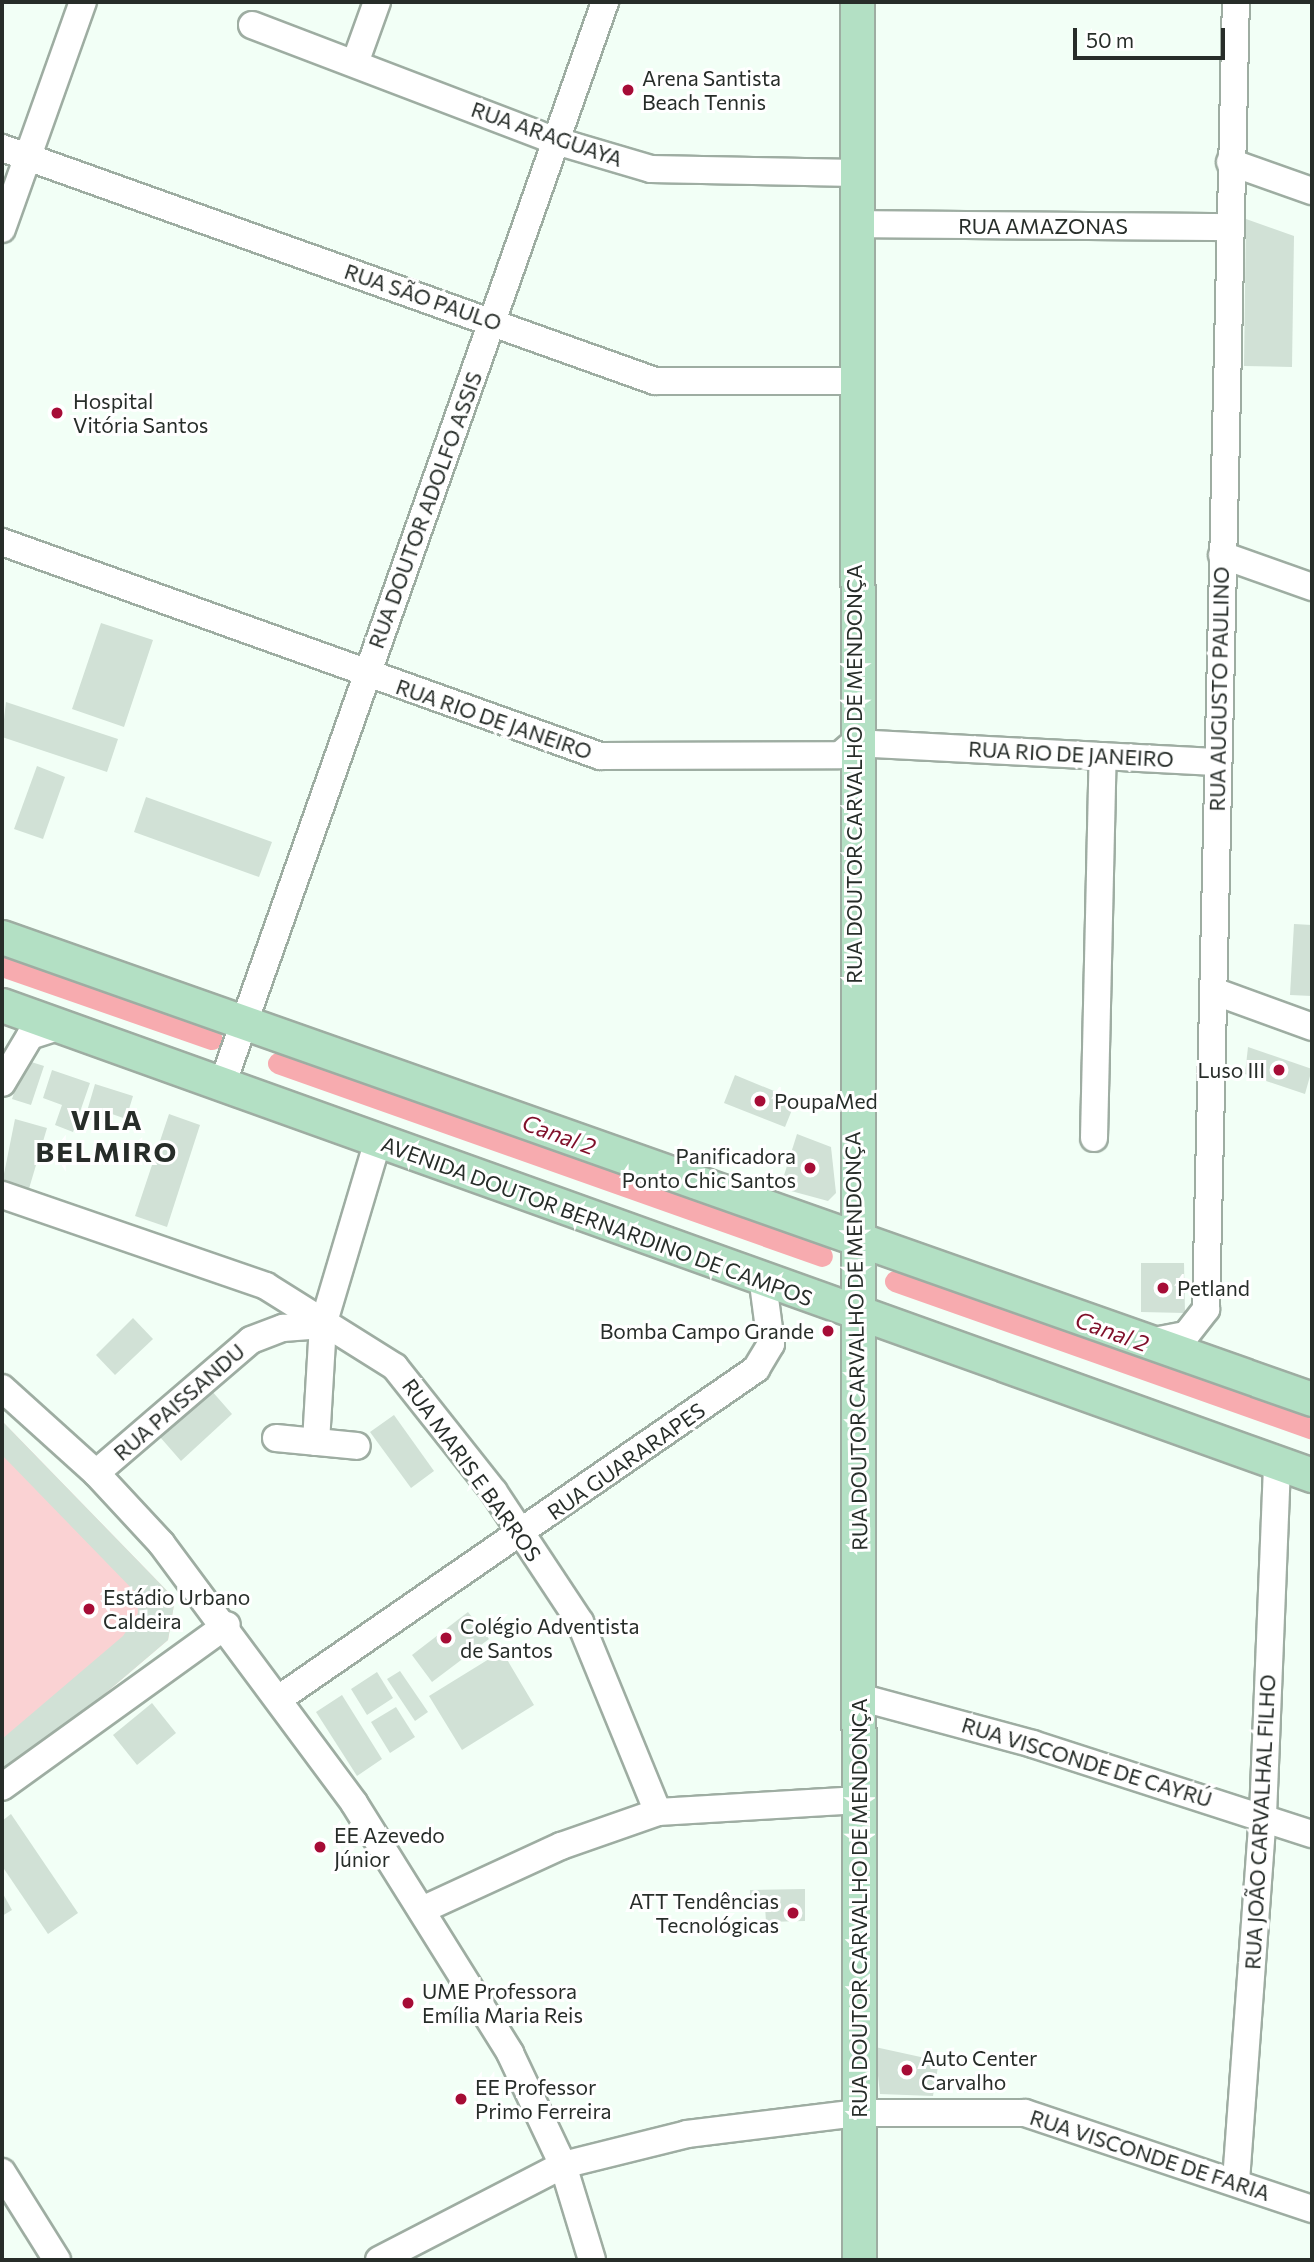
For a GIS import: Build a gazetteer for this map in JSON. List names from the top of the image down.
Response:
{
  "streets": {
    "main road": ["RUA DOUTOR CARVALHO DE MENDONÇA", "AVENIDA DOUTOR BERNARDINO DE CAMPOS"],
    "street": [
      "RUA ARAGUAYA",
      "RUA AMAZONAS",
      "RUA SÃO PAULO",
      "RUA DOUTOR ADOLFO ASSIS",
      "RUA AUGUSTO PAULINO",
      "RUA RIO DE JANEIRO",
      "RUA PAISSANDU",
      "RUA GUARARAPES",
      "RUA MARIS E BARROS",
      "RUA VISCONDE DE CAYRÚ",
      "RUA JOÃO CARVALHAL FILHO",
      "RUA VISCONDE DE FARIA"
    ]
  },
  "crossings": [
    ["RUA ARAGUAYA", "RUA DOUTOR ADOLFO ASSIS"],
    ["RUA ARAGUAYA", "RUA DOUTOR CARVALHO DE MENDONÇA"],
    ["RUA AMAZONAS", "RUA AUGUSTO PAULINO"],
    ["RUA AMAZONAS", "RUA DOUTOR CARVALHO DE MENDONÇA"],
    ["RUA SÃO PAULO", "RUA DOUTOR ADOLFO ASSIS"],
    ["RUA SÃO PAULO", "RUA DOUTOR CARVALHO DE MENDONÇA"],
    ["RUA DOUTOR ADOLFO ASSIS", "RUA RIO DE JANEIRO"],
    ["RUA DOUTOR ADOLFO ASSIS", "AVENIDA DOUTOR BERNARDINO DE CAMPOS"],
    ["RUA AUGUSTO PAULINO", "RUA RIO DE JANEIRO"],
    ["RUA RIO DE JANEIRO", "RUA DOUTOR CARVALHO DE MENDONÇA"],
    ["RUA DOUTOR CARVALHO DE MENDONÇA", "AVENIDA DOUTOR BERNARDINO DE CAMPOS"],
    ["RUA DOUTOR CARVALHO DE MENDONÇA", "RUA VISCONDE DE CAYRÚ"],
    ["RUA DOUTOR CARVALHO DE MENDONÇA", "RUA VISCONDE DE FARIA"],
    ["AVENIDA DOUTOR BERNARDINO DE CAMPOS", "RUA GUARARAPES"],
    ["AVENIDA DOUTOR BERNARDINO DE CAMPOS", "RUA JOÃO CARVALHAL FILHO"],
    ["RUA PAISSANDU", "RUA MARIS E BARROS"],
    ["RUA GUARARAPES", "RUA MARIS E BARROS"],
    ["RUA VISCONDE DE CAYRÚ", "RUA JOÃO CARVALHAL FILHO"],
    ["RUA JOÃO CARVALHAL FILHO", "RUA VISCONDE DE FARIA"]
  ],
  "districts": ["VILA BELMIRO"],
  "water": ["Canal 2"],
  "places": [
    "Arena Santista Beach Tennis",
    "Hospital Vitória Santos",
    "Luso III",
    "PoupaMed",
    "Panificadora Ponto Chic Santos",
    "Petland",
    "Bomba Campo Grande",
    "Estádio Urbano Caldeira",
    "Colégio Adventista de Santos",
    "EE Azevedo Júnior",
    "ATT Tendências Tecnológicas",
    "UME Professora Emília Maria Reis",
    "Auto Center Carvalho",
    "EE Professor Primo Ferreira"
  ],
  "scale_bar": "50 m"
}
